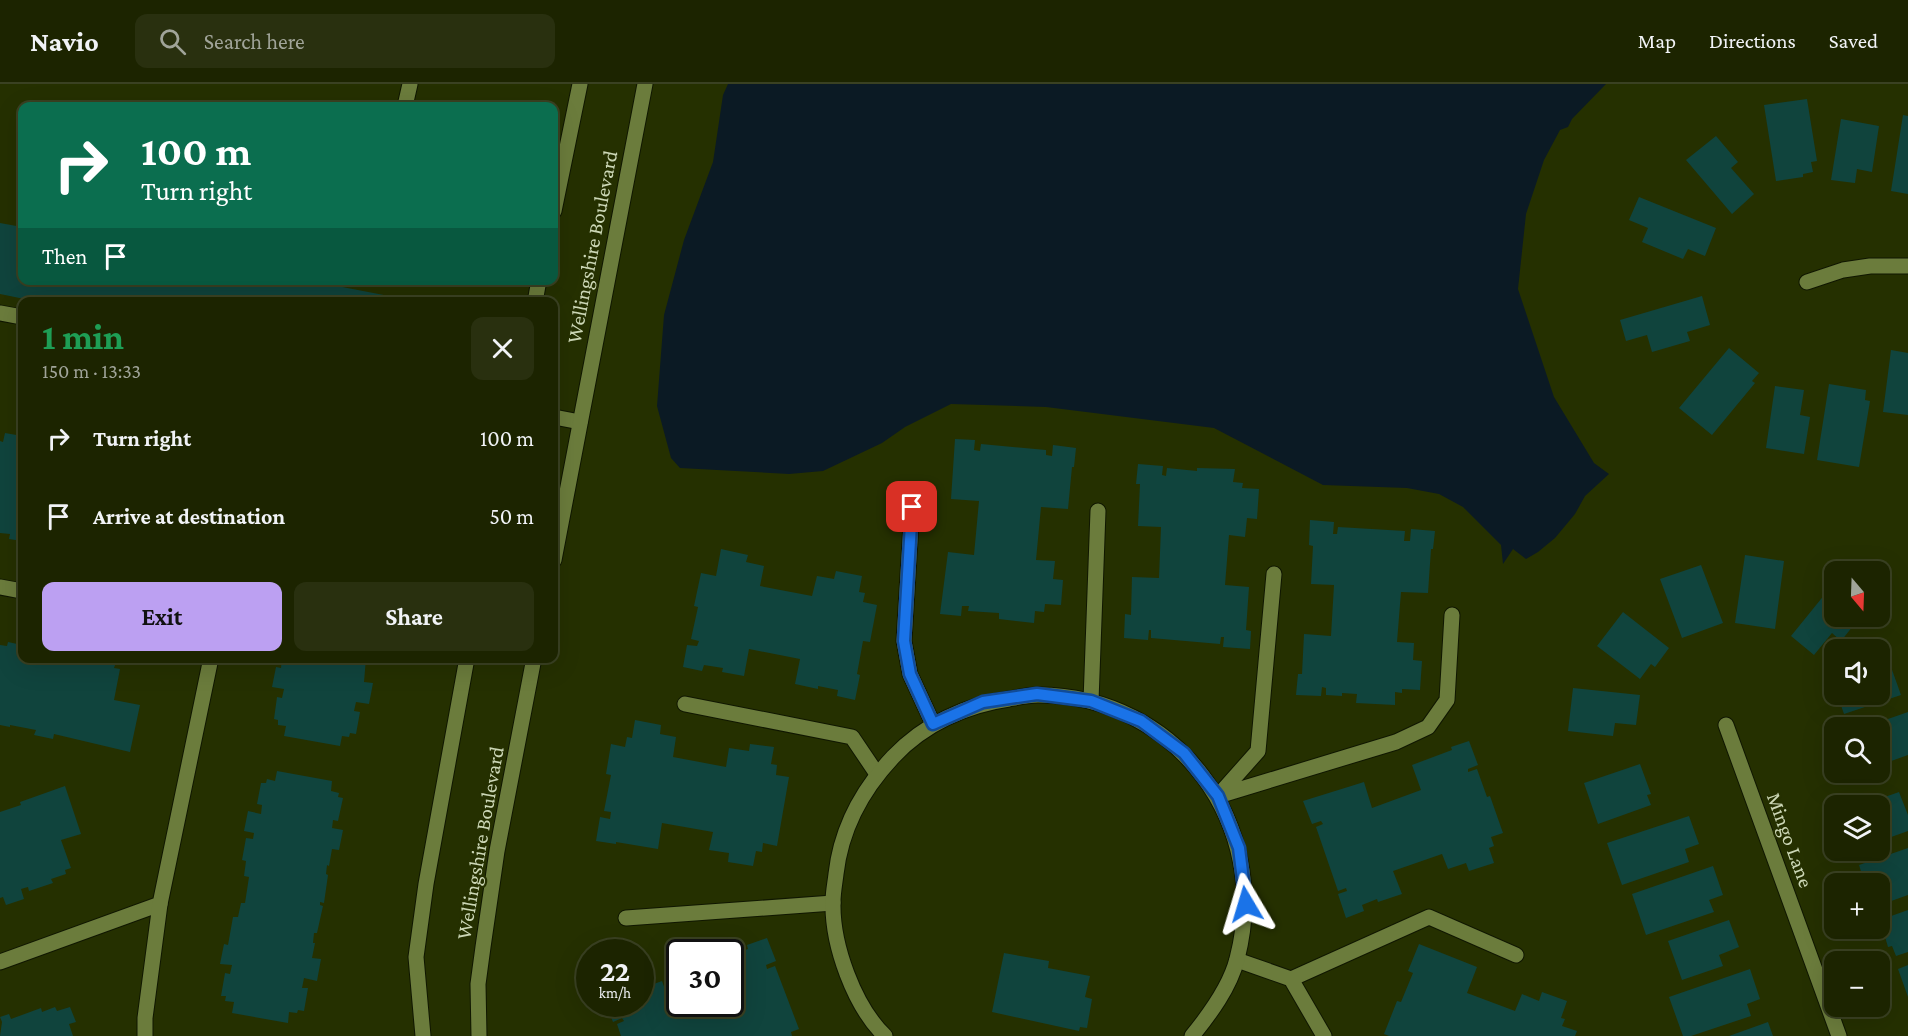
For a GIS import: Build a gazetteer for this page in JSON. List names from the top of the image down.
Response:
{
  "streets": {
    "street": ["Wellingshire Boulevard", "Mingo Lane"]
  },
  "north": "bottom",
  "page": {
    "header": "Navio",
    "search": "Search here",
    "nav": ["Map", "Directions", "Saved"],
    "turn": ["100 m", "Turn right"],
    "then": "Then",
    "heading": ["1 min", "150 m · 13:33"],
    "list": [
      {
        "name": "Turn right",
        "value": "100 m"
      },
      {
        "name": "Arrive at destination",
        "value": "50 m"
      }
    ],
    "map_buttons": ["+", "−"],
    "buttons": ["Exit", "Share"],
    "speed": "22 km/h",
    "limit": "30"
  }
}
